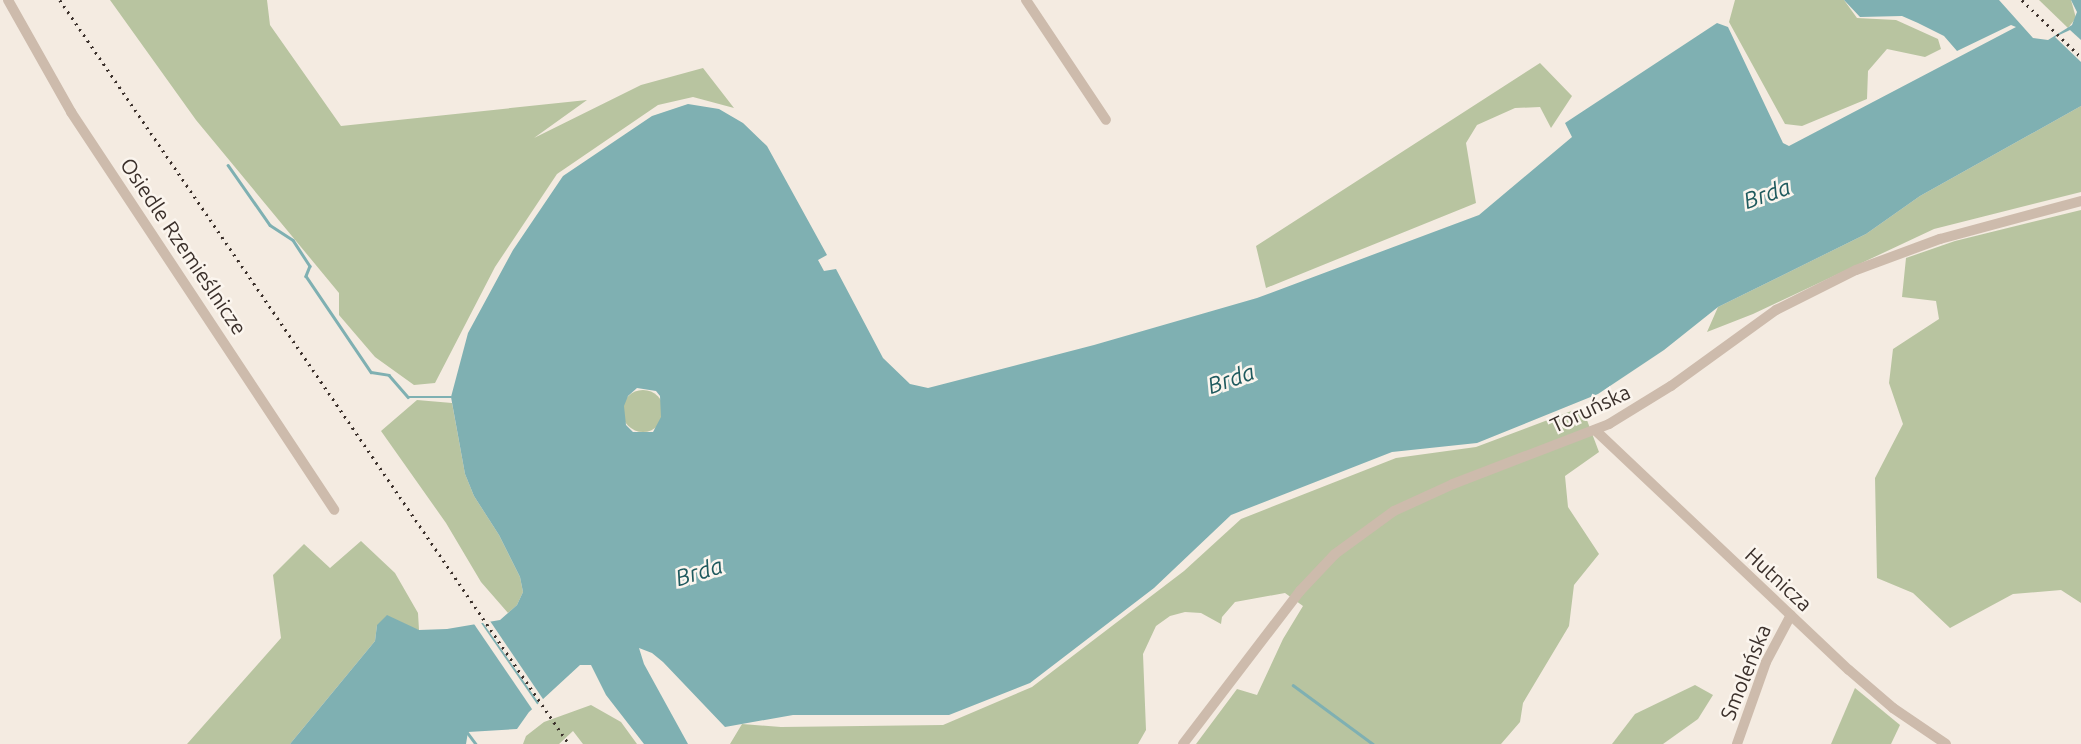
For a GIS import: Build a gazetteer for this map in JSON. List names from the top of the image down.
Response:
{
  "streets": {
    "street": [
      "Osiedle Rzemieślnicze",
      "Toruńska",
      "Hutnicza",
      "Smoleńska"
    ]
  },
  "crossings": [
    ["Toruńska", "Hutnicza"],
    ["Hutnicza", "Smoleńska"]
  ],
  "water": ["Brda"]
}
